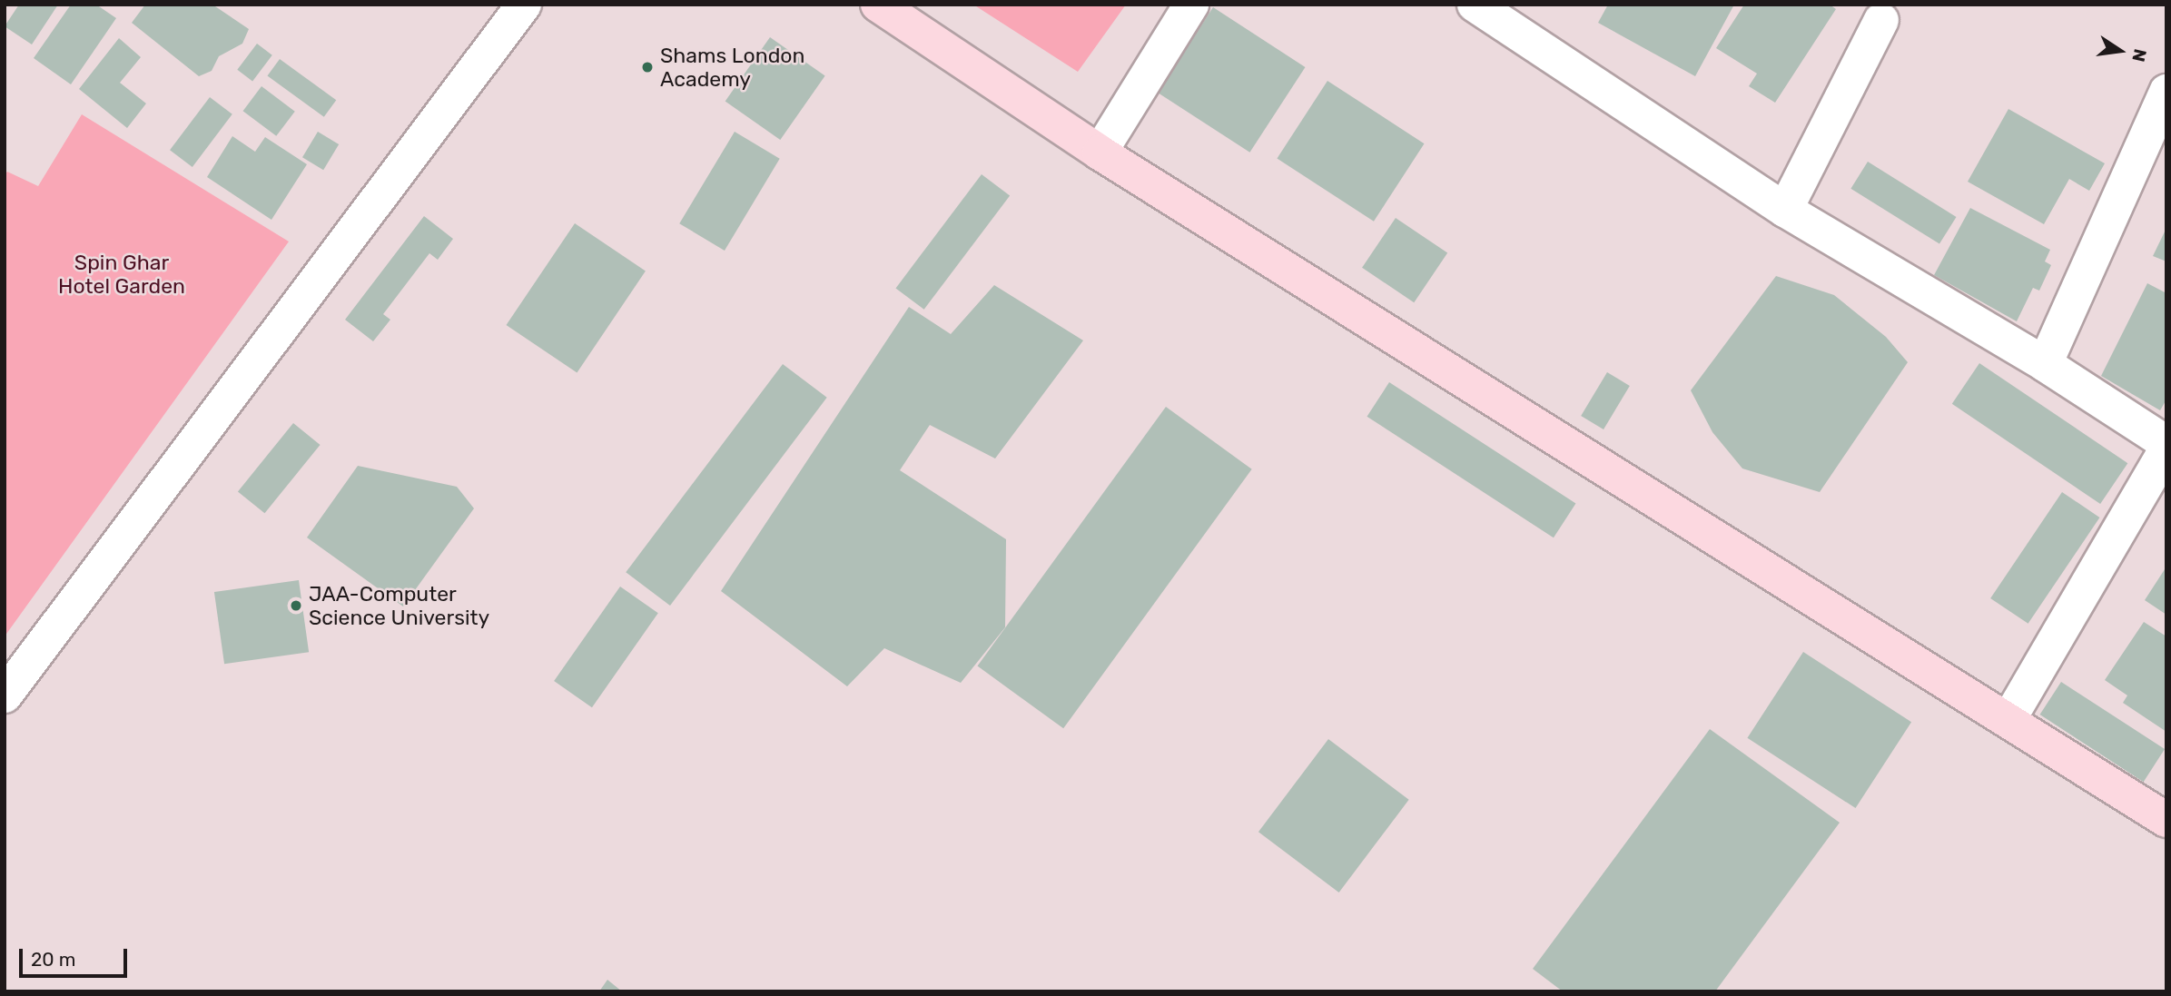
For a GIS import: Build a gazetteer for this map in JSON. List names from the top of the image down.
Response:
{
  "parks": ["Spin Ghar Hotel Garden"],
  "places": ["Shams London Academy", "JAA-Computer Science University"],
  "scale_bar": "20 m",
  "north": "right"
}
